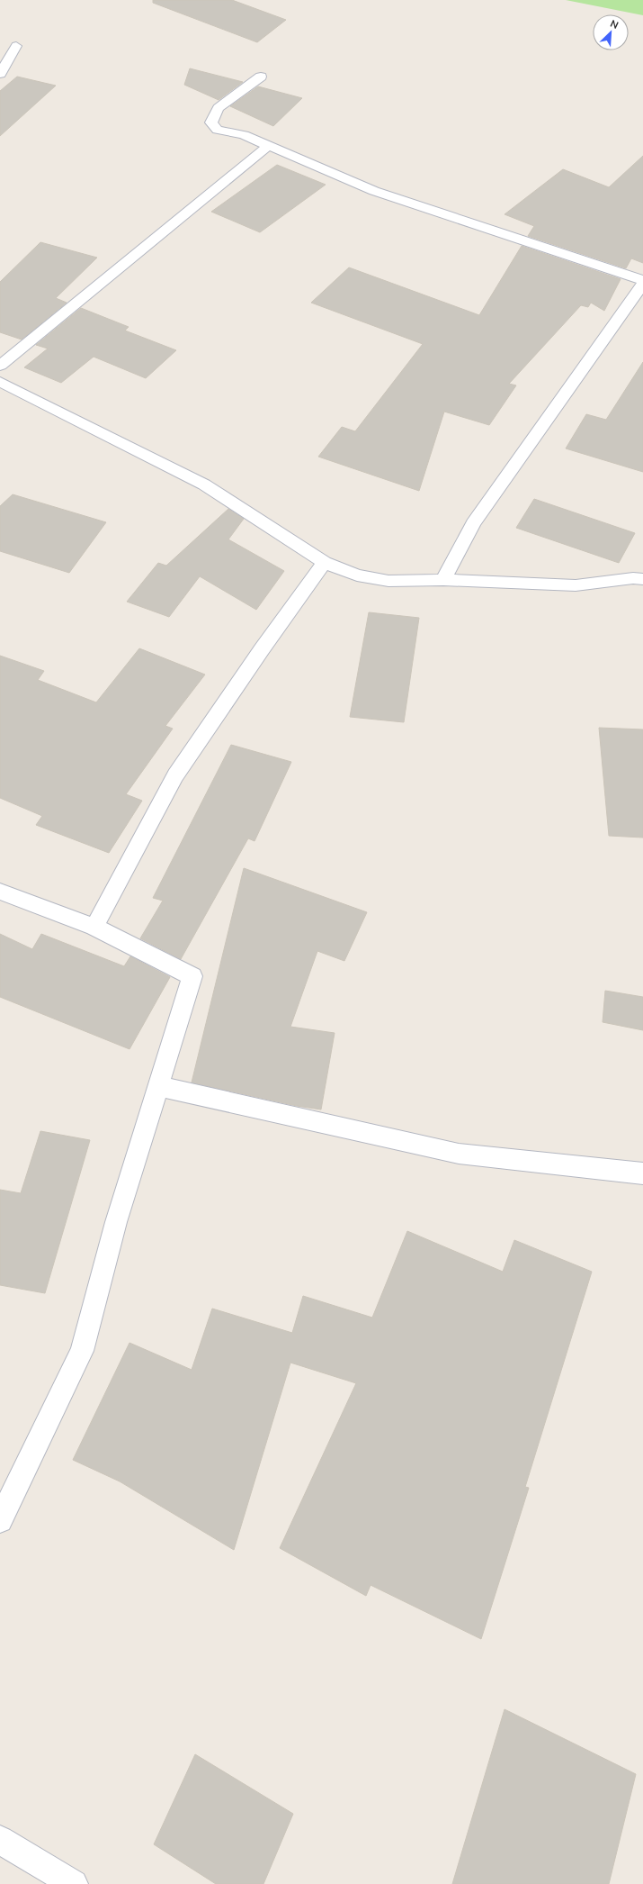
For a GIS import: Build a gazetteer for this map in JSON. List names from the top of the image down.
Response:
{
  "north": "top right"
}
